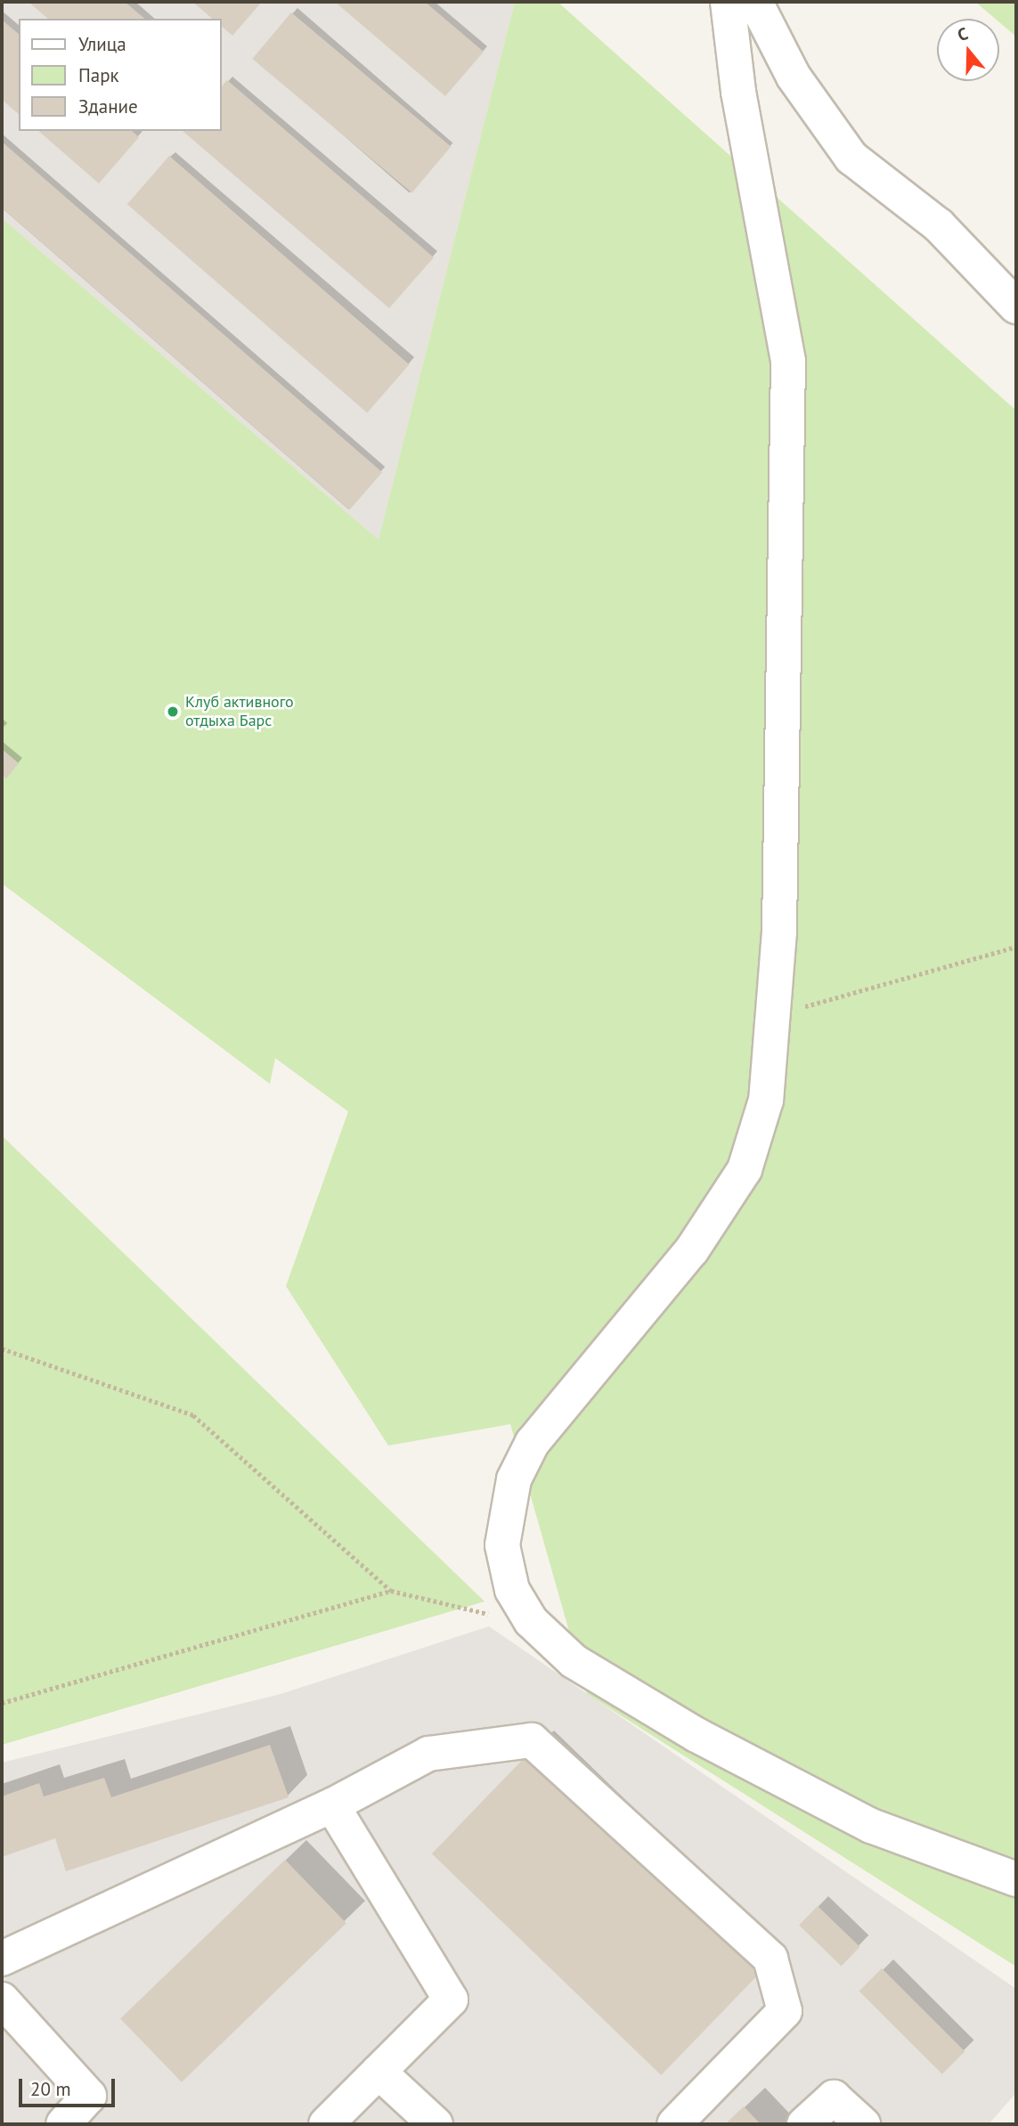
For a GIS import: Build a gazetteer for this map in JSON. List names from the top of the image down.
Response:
{
  "places": ["Клуб активного отдыха Барс"],
  "legend": ["Улица", "Парк", "Здание"],
  "scale_bar": "20 m",
  "north": "top"
}
